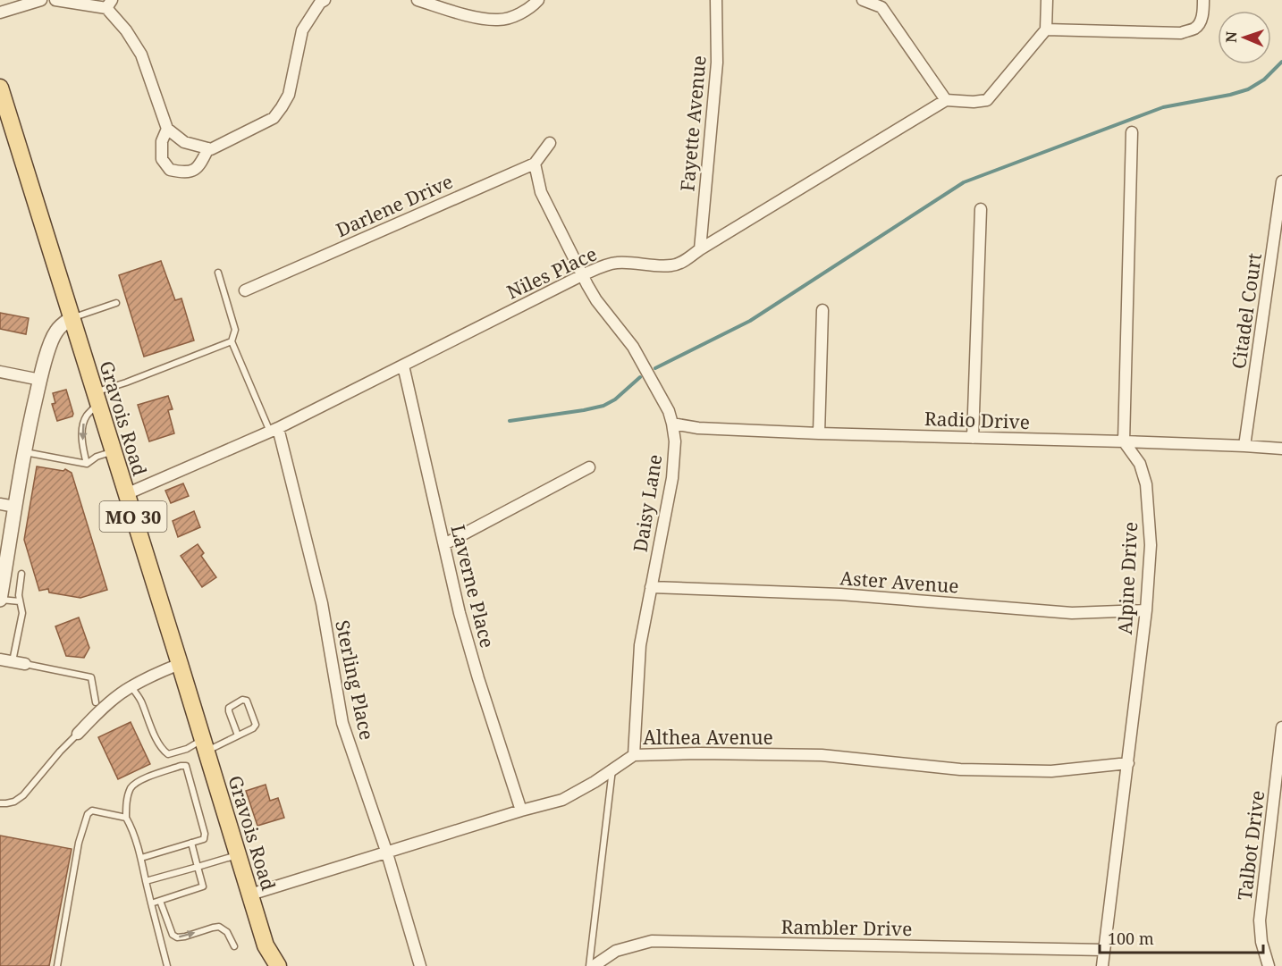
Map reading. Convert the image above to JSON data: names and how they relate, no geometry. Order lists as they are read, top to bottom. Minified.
{"streets":{"main road":["Gravois Road","MO 30"],"street":["Fayette Avenue","Darlene Drive","Niles Place","Citadel Court","Radio Drive","Daisy Lane","Alpine Drive","Aster Avenue","Laverne Place","Sterling Place","Althea Avenue","Talbot Drive","Rambler Drive"]},"crossings":[["Fayette Avenue","Niles Place"],["Darlene Drive","Daisy Lane"],["Niles Place","Gravois Road"],["Niles Place","Daisy Lane"],["Niles Place","Laverne Place"],["Niles Place","Sterling Place"],["Citadel Court","Radio Drive"],["Gravois Road","Althea Avenue"],["Radio Drive","Daisy Lane"],["Radio Drive","Alpine Drive"],["Daisy Lane","Aster Avenue"],["Daisy Lane","Althea Avenue"],["Alpine Drive","Aster Avenue"],["Alpine Drive","Althea Avenue"],["Alpine Drive","Rambler Drive"],["Laverne Place","Althea Avenue"],["Sterling Place","Althea Avenue"]],"scale_bar":"100 m","north":"left"}
